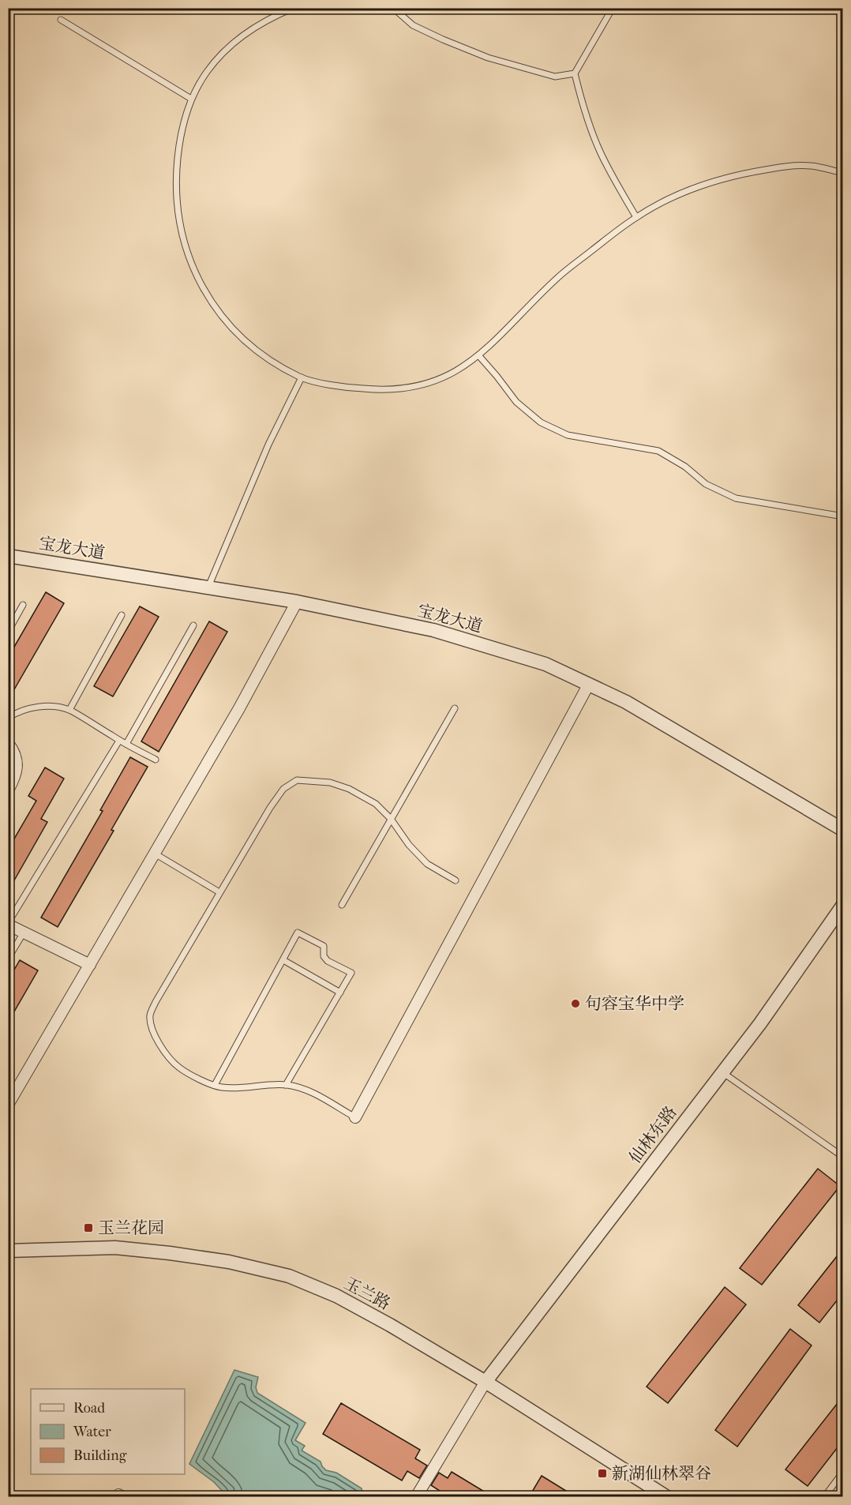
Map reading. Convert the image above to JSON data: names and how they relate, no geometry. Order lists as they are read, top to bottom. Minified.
{"streets":{"street":["宝龙大道","仙林东路","玉兰路"]},"crossings":[["仙林东路","玉兰路"]],"places":{"other":["句容宝华中学"],"transit":["玉兰花园","新湖仙林翠谷"]},"legend":["Road","Water","Building"]}
